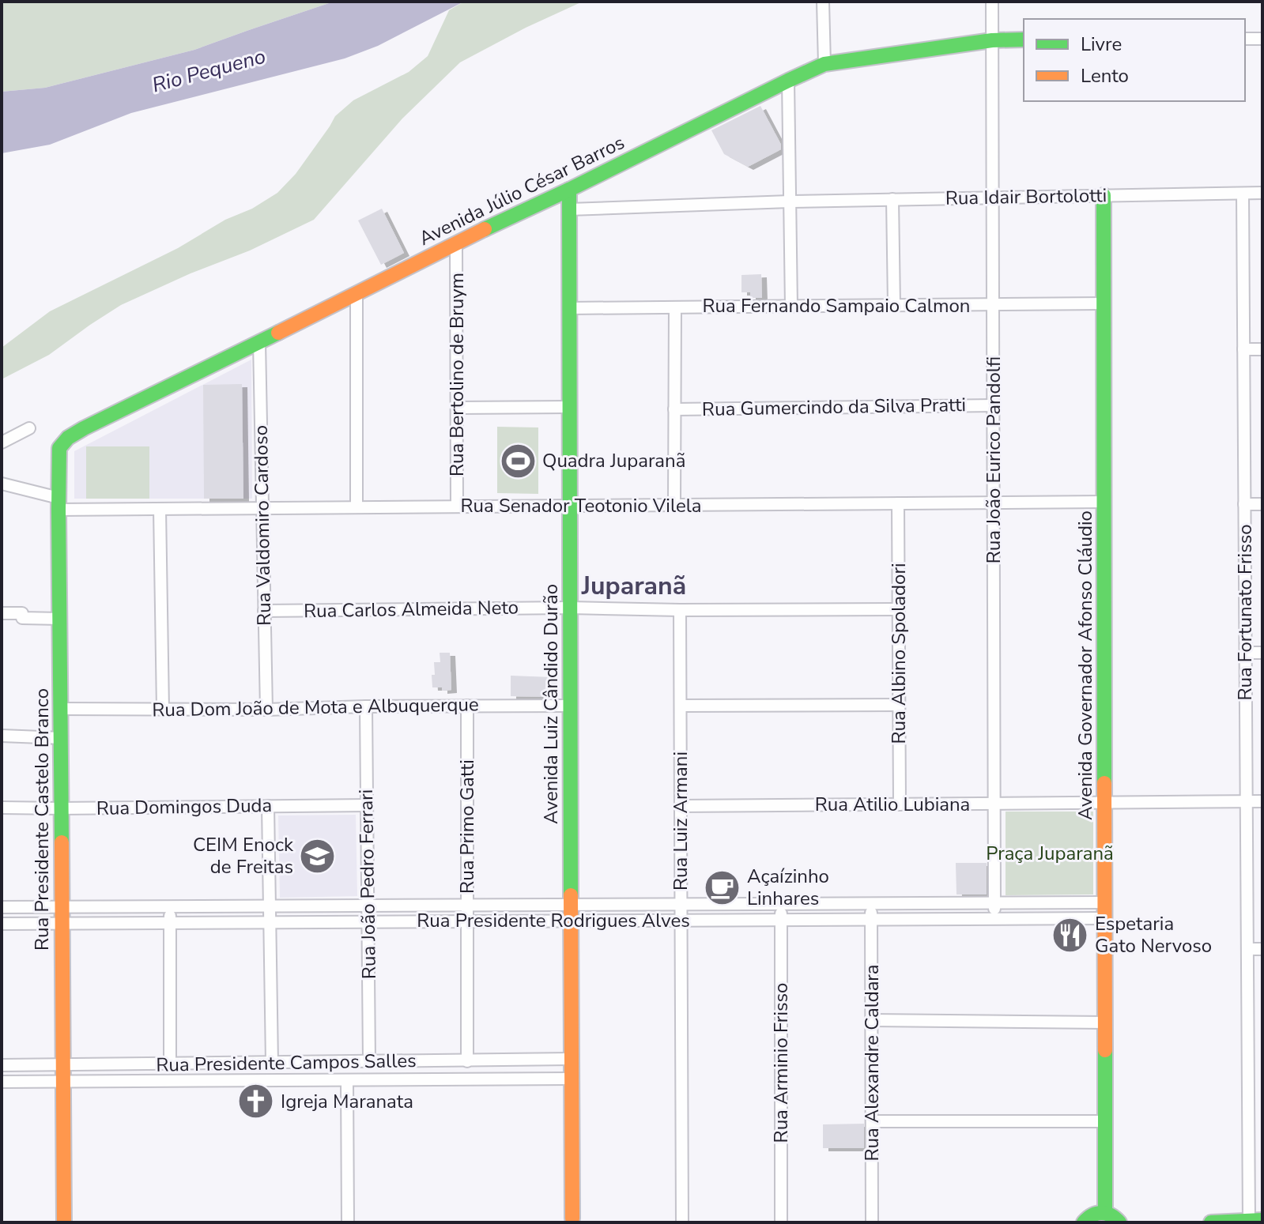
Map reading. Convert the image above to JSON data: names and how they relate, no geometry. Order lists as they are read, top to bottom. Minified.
{"streets":{"street":["Avenida Júlio César Barros","Rua Idair Bortolotti","Rua Fernando Sampaio Calmon","Rua Bertolino de Bruym","Rua Gumercindo da Silva Pratti","Rua João Eurico Pandolfi","Rua Senador Teotonio Vilela","Rua Valdomiro Cardoso","Rua Carlos Almeida Neto","Rua Fortunato Frisso","Rua Albino Spoladori","Avenida Governador Afonso Cláudio","Avenida Luiz Cândido Durão","Rua Dom João de Mota e Albuquerque","Rua Atilio Lubiana","Rua Domingos Duda","Rua Presidente Castelo Branco","Rua Luiz Armani","Rua Primo Gatti","Rua João Pedro Ferrari","Rua Presidente Rodrigues Alves","Rua Presidente Campos Salles","Rua Arminio Frisso","Rua Alexandre Caldara"]},"crossings":[["Avenida Júlio César Barros","Rua Bertolino de Bruym"],["Avenida Júlio César Barros","Rua João Eurico Pandolfi"],["Avenida Júlio César Barros","Rua Valdomiro Cardoso"],["Avenida Júlio César Barros","Avenida Luiz Cândido Durão"],["Avenida Júlio César Barros","Rua Presidente Castelo Branco"],["Rua Idair Bortolotti","Rua João Eurico Pandolfi"],["Rua Idair Bortolotti","Rua Fortunato Frisso"],["Rua Idair Bortolotti","Avenida Governador Afonso Cláudio"],["Rua Idair Bortolotti","Avenida Luiz Cândido Durão"],["Rua Fernando Sampaio Calmon","Rua João Eurico Pandolfi"],["Rua Fernando Sampaio Calmon","Avenida Governador Afonso Cláudio"],["Rua Fernando Sampaio Calmon","Avenida Luiz Cândido Durão"],["Rua Bertolino de Bruym","Rua Senador Teotonio Vilela"],["Rua Gumercindo da Silva Pratti","Rua João Eurico Pandolfi"],["Rua João Eurico Pandolfi","Rua Senador Teotonio Vilela"],["Rua João Eurico Pandolfi","Rua Atilio Lubiana"],["Rua João Eurico Pandolfi","Rua Presidente Rodrigues Alves"],["Rua Senador Teotonio Vilela","Rua Valdomiro Cardoso"],["Rua Senador Teotonio Vilela","Rua Albino Spoladori"],["Rua Senador Teotonio Vilela","Avenida Governador Afonso Cláudio"],["Rua Senador Teotonio Vilela","Avenida Luiz Cândido Durão"],["Rua Senador Teotonio Vilela","Rua Presidente Castelo Branco"],["Rua Valdomiro Cardoso","Rua Carlos Almeida Neto"],["Rua Valdomiro Cardoso","Rua Dom João de Mota e Albuquerque"],["Rua Carlos Almeida Neto","Rua Albino Spoladori"],["Rua Carlos Almeida Neto","Avenida Luiz Cândido Durão"],["Rua Carlos Almeida Neto","Rua Luiz Armani"],["Rua Fortunato Frisso","Rua Atilio Lubiana"],["Rua Albino Spoladori","Rua Atilio Lubiana"],["Avenida Governador Afonso Cláudio","Rua Atilio Lubiana"],["Avenida Governador Afonso Cláudio","Rua Presidente Rodrigues Alves"],["Avenida Luiz Cândido Durão","Rua Dom João de Mota e Albuquerque"],["Avenida Luiz Cândido Durão","Rua Presidente Rodrigues Alves"],["Avenida Luiz Cândido Durão","Rua Presidente Campos Salles"],["Rua Dom João de Mota e Albuquerque","Rua Presidente Castelo Branco"],["Rua Dom João de Mota e Albuquerque","Rua Primo Gatti"],["Rua Dom João de Mota e Albuquerque","Rua João Pedro Ferrari"],["Rua Atilio Lubiana","Rua Luiz Armani"],["Rua Domingos Duda","Rua Presidente Castelo Branco"],["Rua Domingos Duda","Rua João Pedro Ferrari"],["Rua Presidente Castelo Branco","Rua Presidente Rodrigues Alves"],["Rua Presidente Castelo Branco","Rua Presidente Campos Salles"],["Rua Luiz Armani","Rua Presidente Rodrigues Alves"],["Rua Primo Gatti","Rua Presidente Rodrigues Alves"],["Rua Primo Gatti","Rua Presidente Campos Salles"],["Rua João Pedro Ferrari","Rua Presidente Rodrigues Alves"],["Rua João Pedro Ferrari","Rua Presidente Campos Salles"],["Rua Presidente Rodrigues Alves","Rua Arminio Frisso"],["Rua Presidente Rodrigues Alves","Rua Alexandre Caldara"]],"districts":["Juparanã"],"water":["Rio Pequeno"],"parks":["Praça Juparanã"],"places":{"sports":["Quadra Juparanã"],"school or university":["CEIM Enock de Freitas"],"cafe":["Açaízinho Linhares"],"restaurant":["Espetaria Gato Nervoso"],"church":["Igreja Maranata"]},"legend":["Livre","Lento"]}
